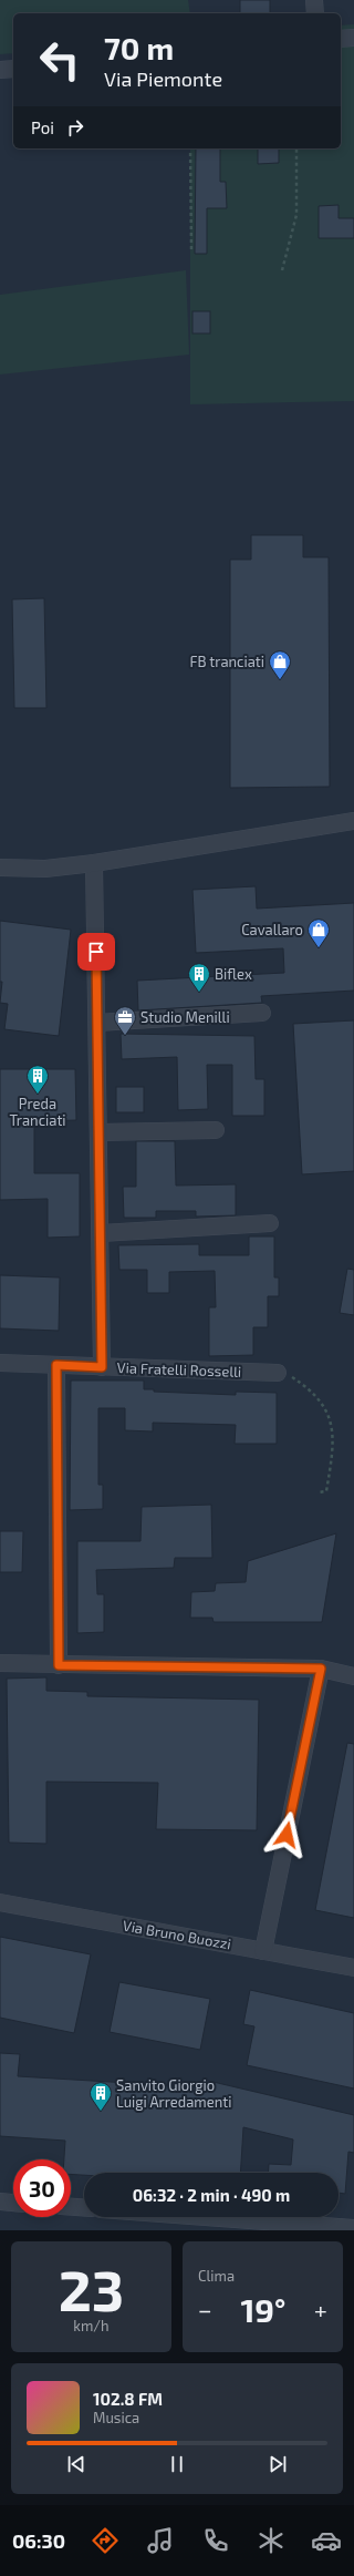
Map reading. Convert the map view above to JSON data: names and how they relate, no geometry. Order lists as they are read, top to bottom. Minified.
{"streets":{"street":["Via Fratelli Rosselli","Via Bruno Buozzi"]},"places":{"shop":["FB tranciati","Cavallaro"],"building":["Biflex","Preda Tranciati","Sanvito Giorgio Luigi Arredamenti"],"office":["Studio Menilli"]},"page":{"turn":["70 m","Via Piemonte"],"then":"Poi","limit":"30","trip":"06:32 · 2 min · 490 m","tile":[["23","km/h"],"Clima"],"heat":["−","19°","+"],"song":["102.8 FM","Musica"],"tabs":"06:30"}}
